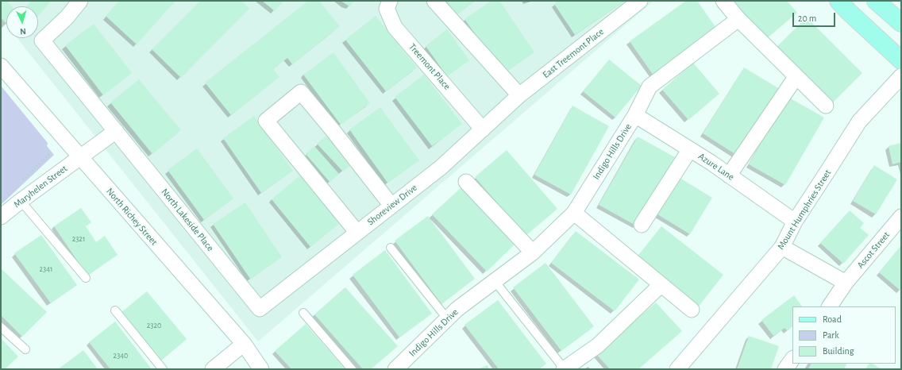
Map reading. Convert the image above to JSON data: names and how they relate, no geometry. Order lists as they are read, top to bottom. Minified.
{"streets":{"street":["East Treemont Place","Treemont Place","Indigo Hills Drive","Azure Lane","Maryhelen Street","Shoreview Drive","Mount Humphries Street","North Richey Street","North Lakeside Place","Ascot Street"]},"crossings":[["East Treemont Place","Shoreview Drive"],["Treemont Place","Shoreview Drive"],["Indigo Hills Drive","Azure Lane"],["Azure Lane","Mount Humphries Street"],["Maryhelen Street","North Richey Street"],["Shoreview Drive","North Lakeside Place"]],"house_numbers":["2321","2341","2320","2340"],"legend":["Road","Park","Building"],"scale_bar":"20 m","north":"bottom"}
